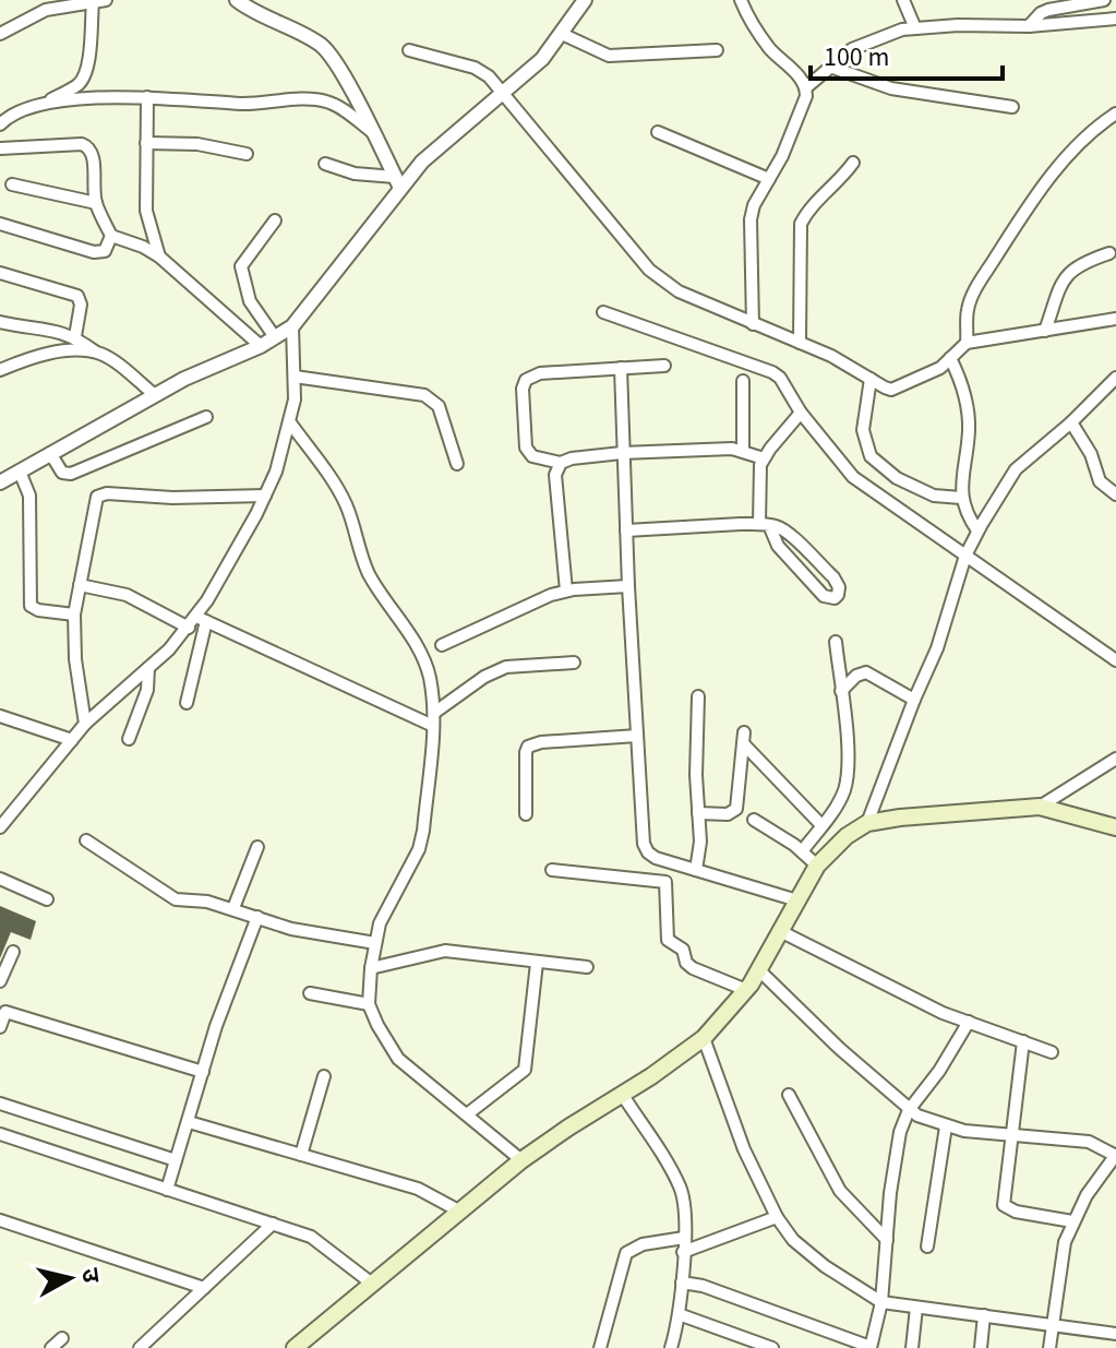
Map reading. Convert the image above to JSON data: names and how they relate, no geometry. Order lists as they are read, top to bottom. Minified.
{"scale_bar":"100 m","north":"right"}
